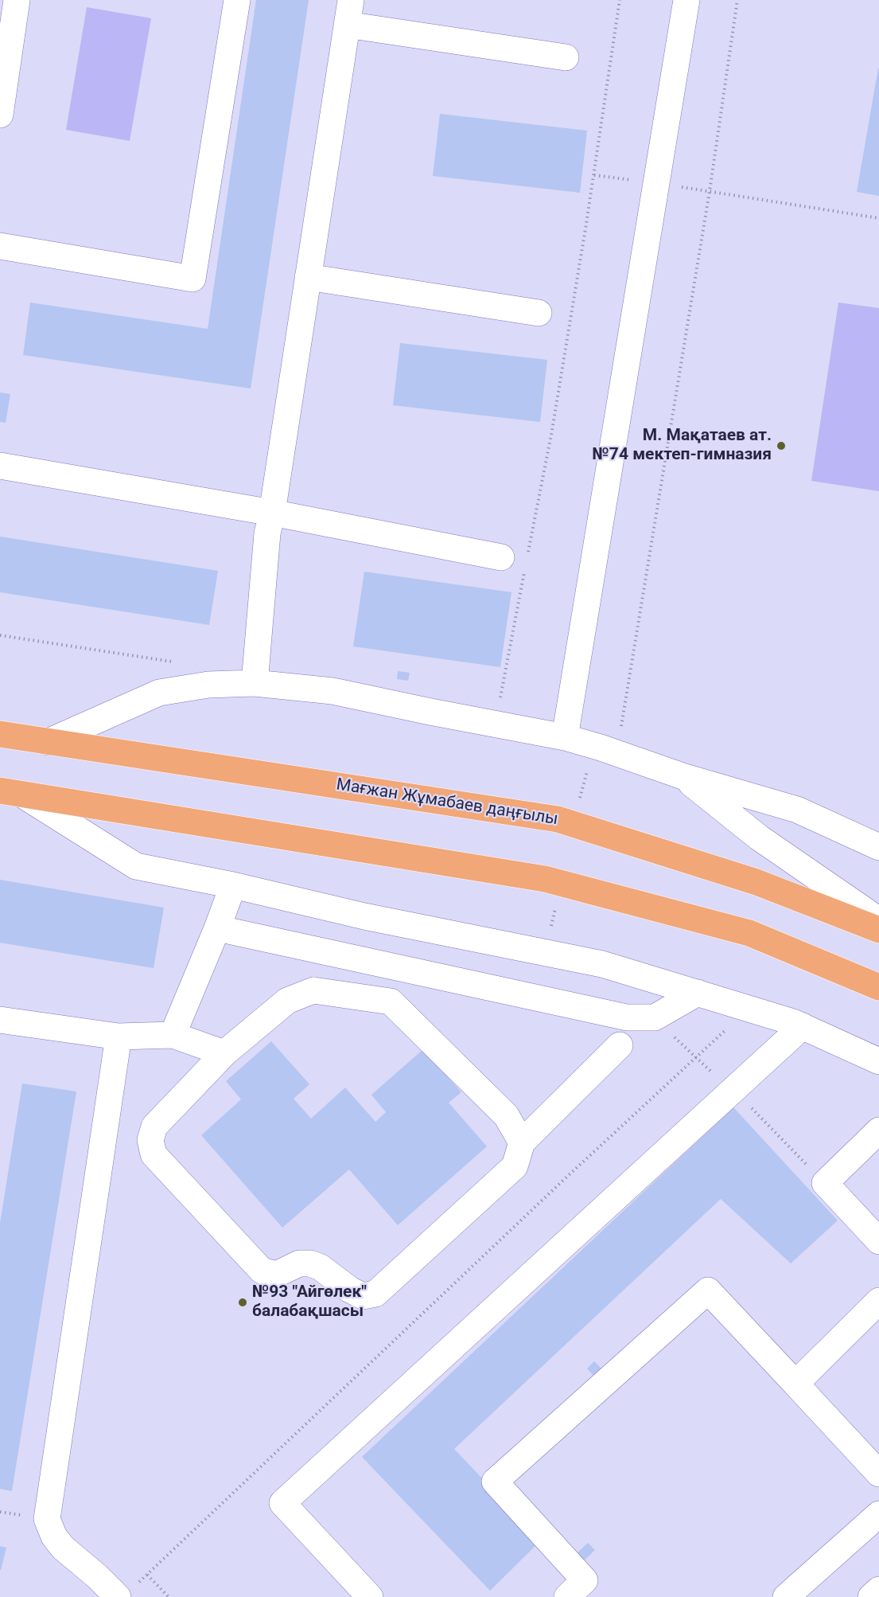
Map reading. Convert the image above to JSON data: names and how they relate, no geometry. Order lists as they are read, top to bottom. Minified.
{"streets":{"main road":["Мағжан Жұмабаев даңғылы"]},"places":["М. Мақатаев ат. №74 мектеп-гимназия","№93 \"Айгөлек\" балабақшасы"]}
